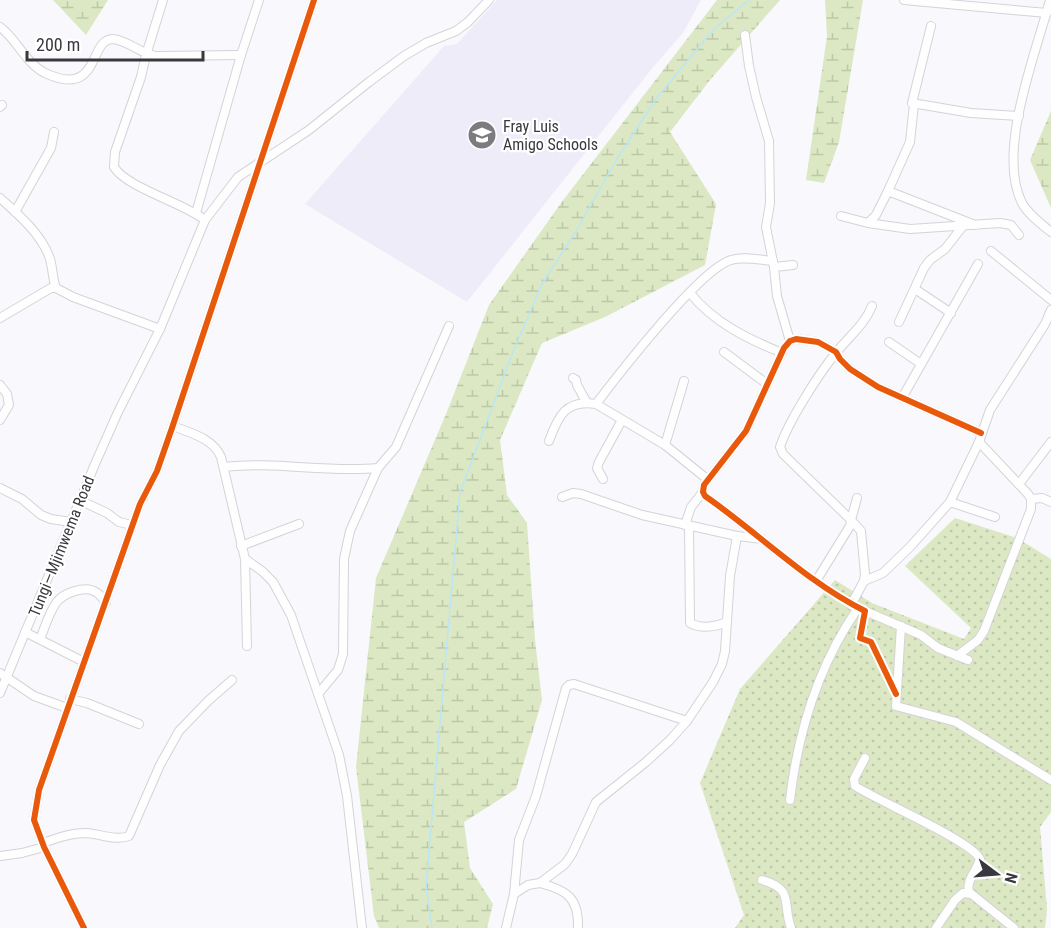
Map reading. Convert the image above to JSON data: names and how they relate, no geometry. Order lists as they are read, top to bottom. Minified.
{"streets":{"street":["Tungi—Mjimwema Road"]},"places":{"school or university":["Fray Luis Amigo Schools"]},"scale_bar":"200 m","north":"right"}
